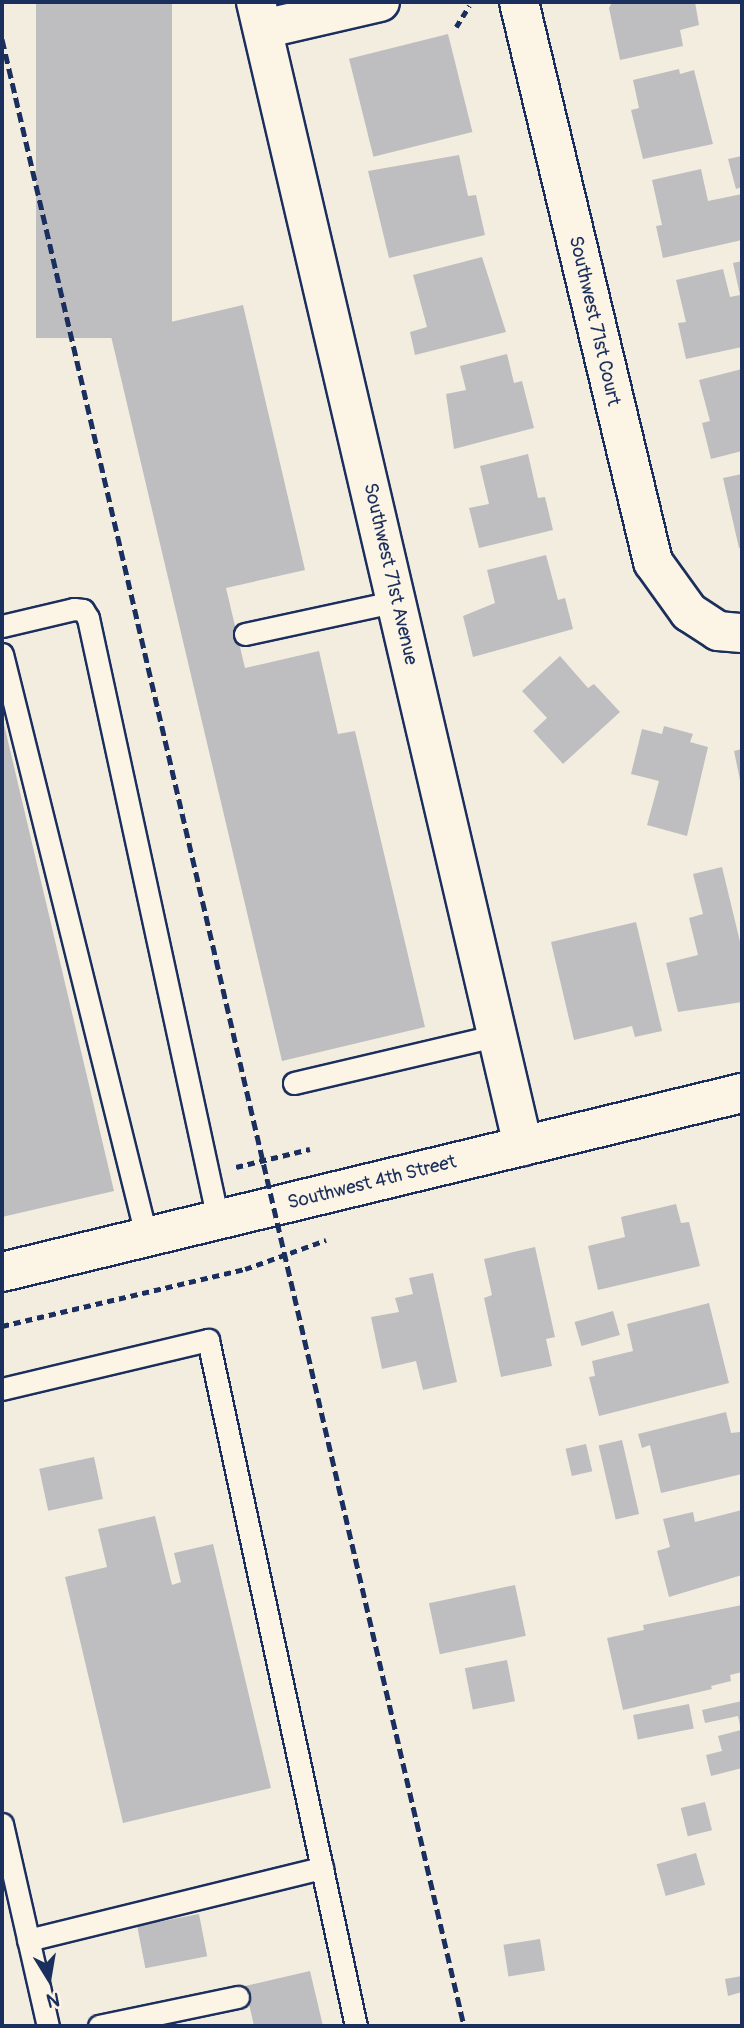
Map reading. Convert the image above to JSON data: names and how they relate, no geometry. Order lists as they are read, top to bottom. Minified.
{"streets":{"street":["Southwest 71st Court","Southwest 71st Avenue","Southwest 4th Street"]},"crossings":[["Southwest 71st Avenue","Southwest 4th Street"]],"north":"bottom"}
